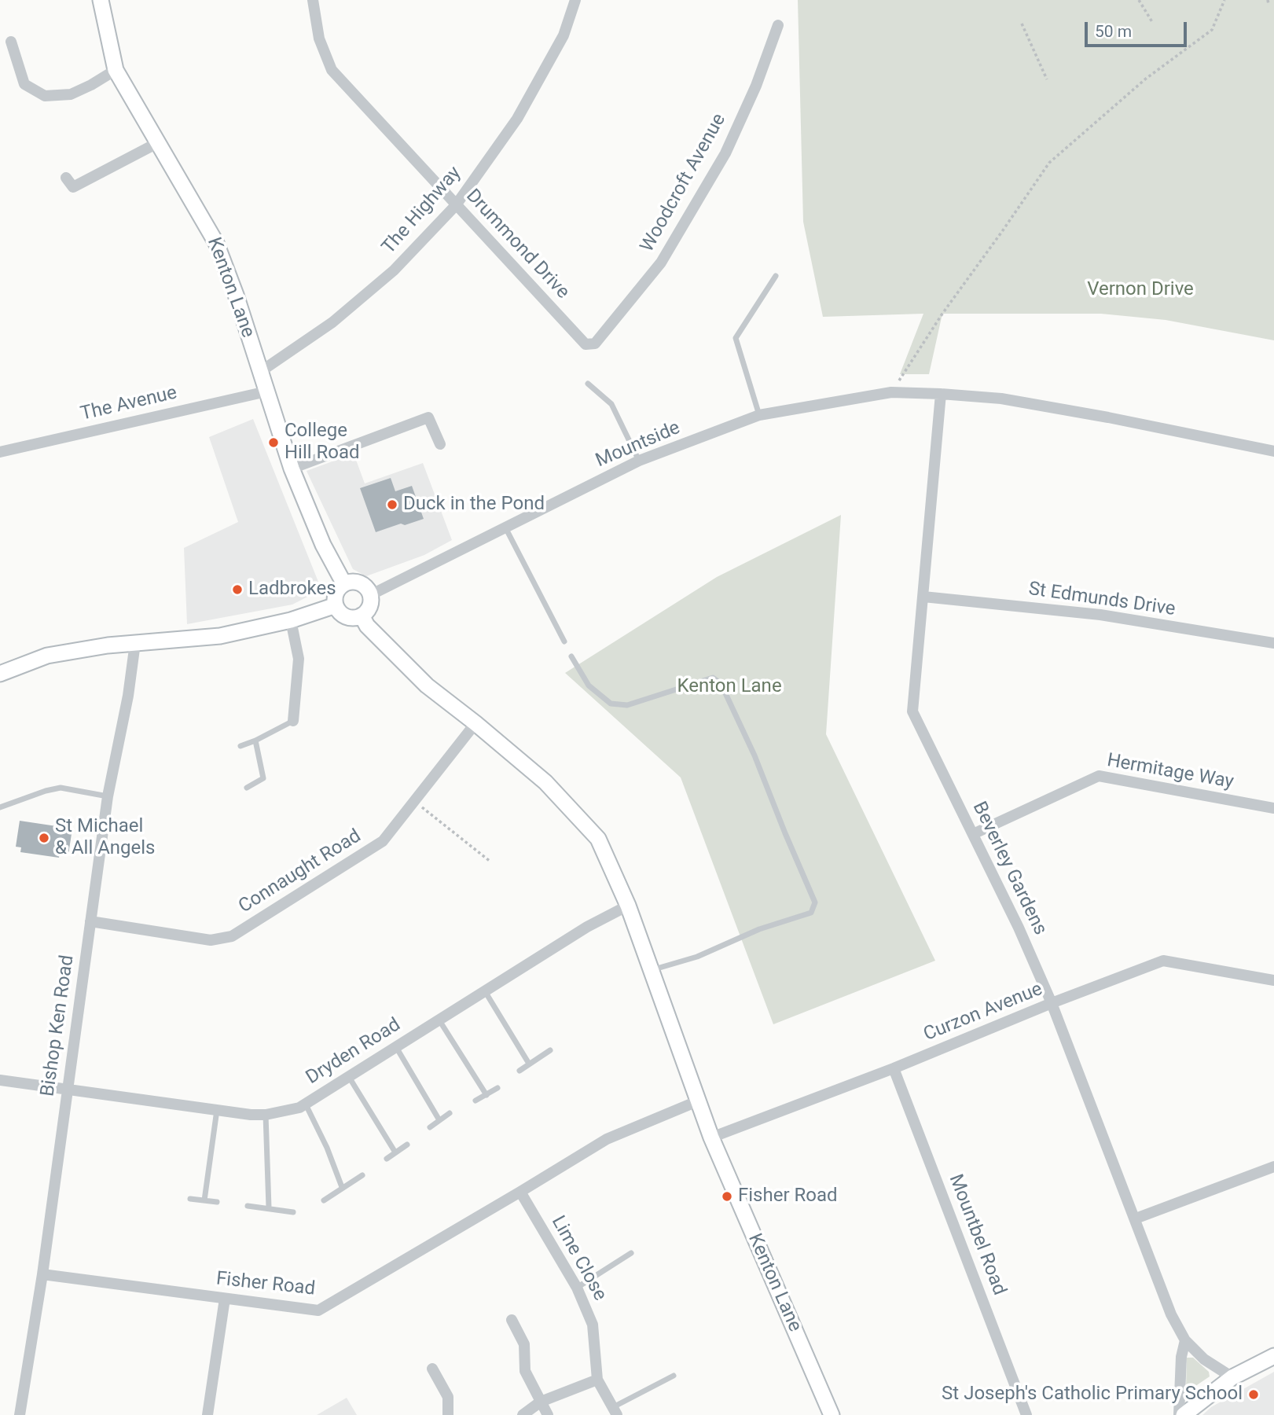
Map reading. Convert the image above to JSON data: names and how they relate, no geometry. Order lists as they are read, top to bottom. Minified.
{"streets":{"street":["Woodcroft Avenue","The Highway","Drummond Drive","Kenton Lane","The Avenue","Mountside","St Edmunds Drive","Hermitage Way","Beverley Gardens","Connaught Road","Curzon Avenue","Bishop Ken Road","Dryden Road","Mountbel Road","Lime Close","Fisher Road"]},"crossings":[["Woodcroft Avenue","Drummond Drive"],["The Highway","Drummond Drive"],["The Highway","Kenton Lane"],["Kenton Lane","The Avenue"],["Kenton Lane","Mountside"],["Kenton Lane","Connaught Road"],["Kenton Lane","Curzon Avenue"],["Kenton Lane","Dryden Road"],["Kenton Lane","Fisher Road"],["Mountside","Beverley Gardens"],["St Edmunds Drive","Beverley Gardens"],["Hermitage Way","Beverley Gardens"],["Beverley Gardens","Curzon Avenue"],["Connaught Road","Bishop Ken Road"],["Curzon Avenue","Mountbel Road"],["Bishop Ken Road","Dryden Road"],["Bishop Ken Road","Fisher Road"],["Lime Close","Fisher Road"]],"parks":["Vernon Drive","Kenton Lane"],"places":["College Hill Road","Duck in the Pond","Ladbrokes","St Michael & All Angels","Fisher Road","St Joseph's Catholic Primary School"],"scale_bar":"50 m"}
